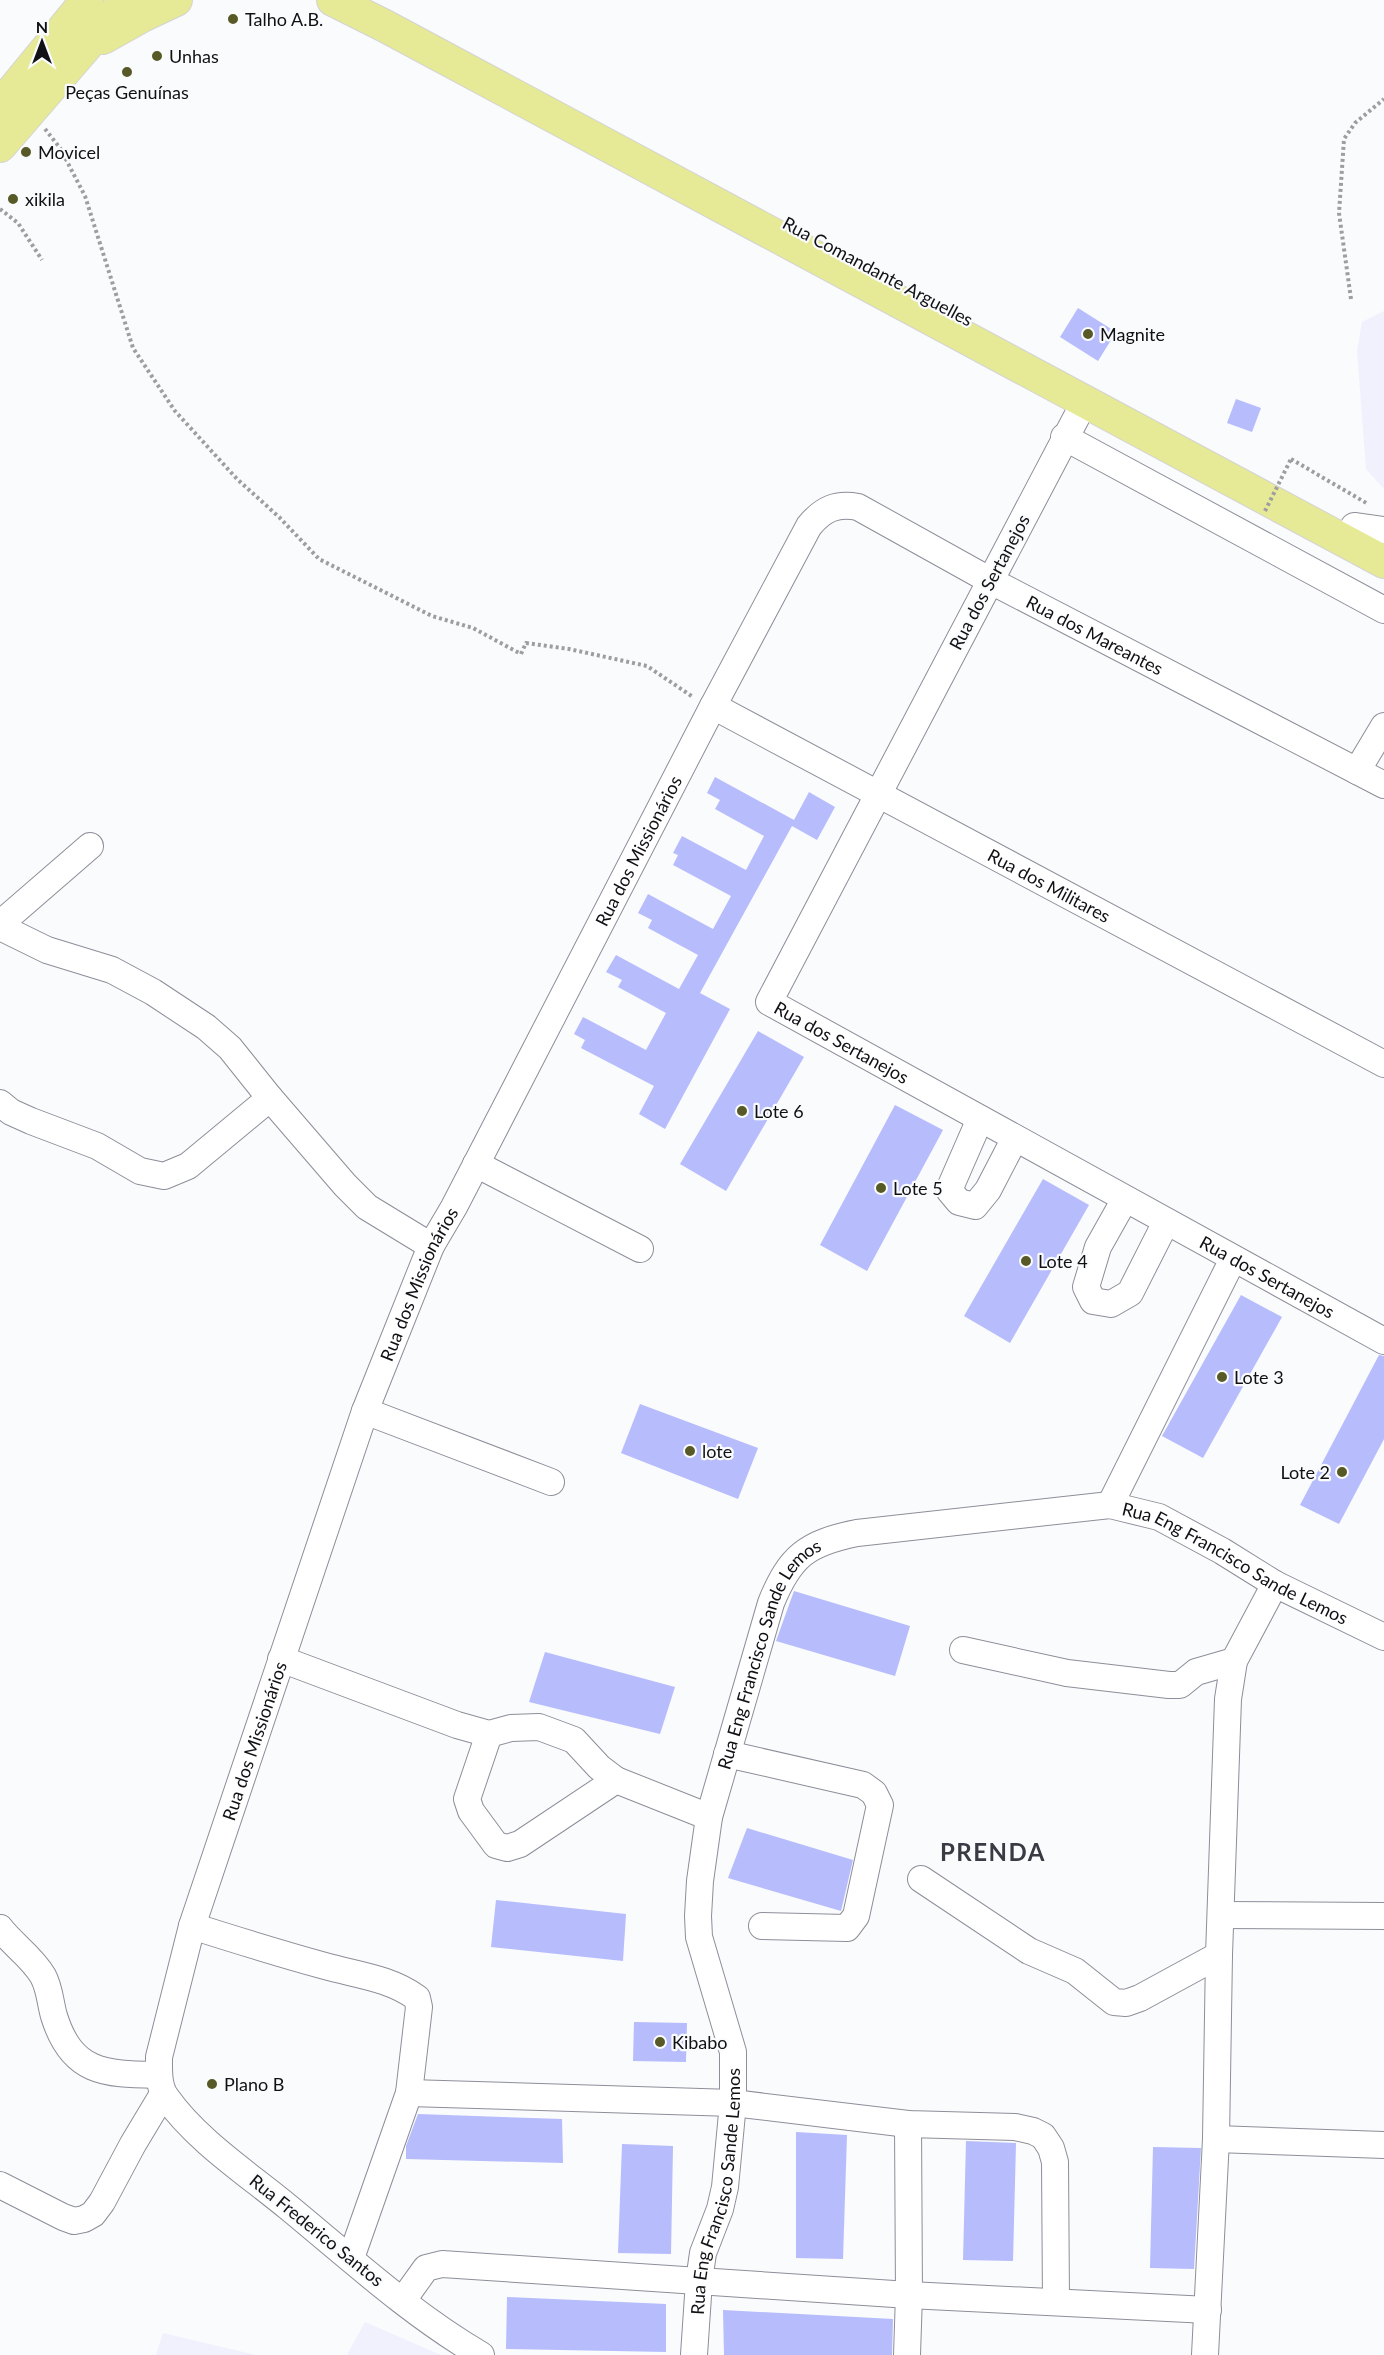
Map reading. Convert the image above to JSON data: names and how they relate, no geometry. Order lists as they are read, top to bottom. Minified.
{"streets":{"main road":["Rua Comandante Arguelles"],"street":["Rua dos Sertanejos","Rua dos Mareantes","Rua dos Missionários","Rua dos Militares","Rua Eng Francisco Sande Lemos","Rua Frederico Santos"]},"crossings":[["Rua Comandante Arguelles","Rua dos Sertanejos"],["Rua dos Sertanejos","Rua dos Mareantes"],["Rua dos Sertanejos","Rua dos Militares"],["Rua dos Mareantes","Rua dos Missionários"],["Rua dos Missionários","Rua dos Militares"],["Rua dos Missionários","Rua Frederico Santos"]],"districts":["PRENDA"],"places":["Talho A.B.","Unhas","Peças Genuínas","Movicel","xikila","Magnite","Lote 6","Lote 5","Lote 4","Lote 3","lote","Lote 2","Kibabo","Plano B"],"north":"top"}
